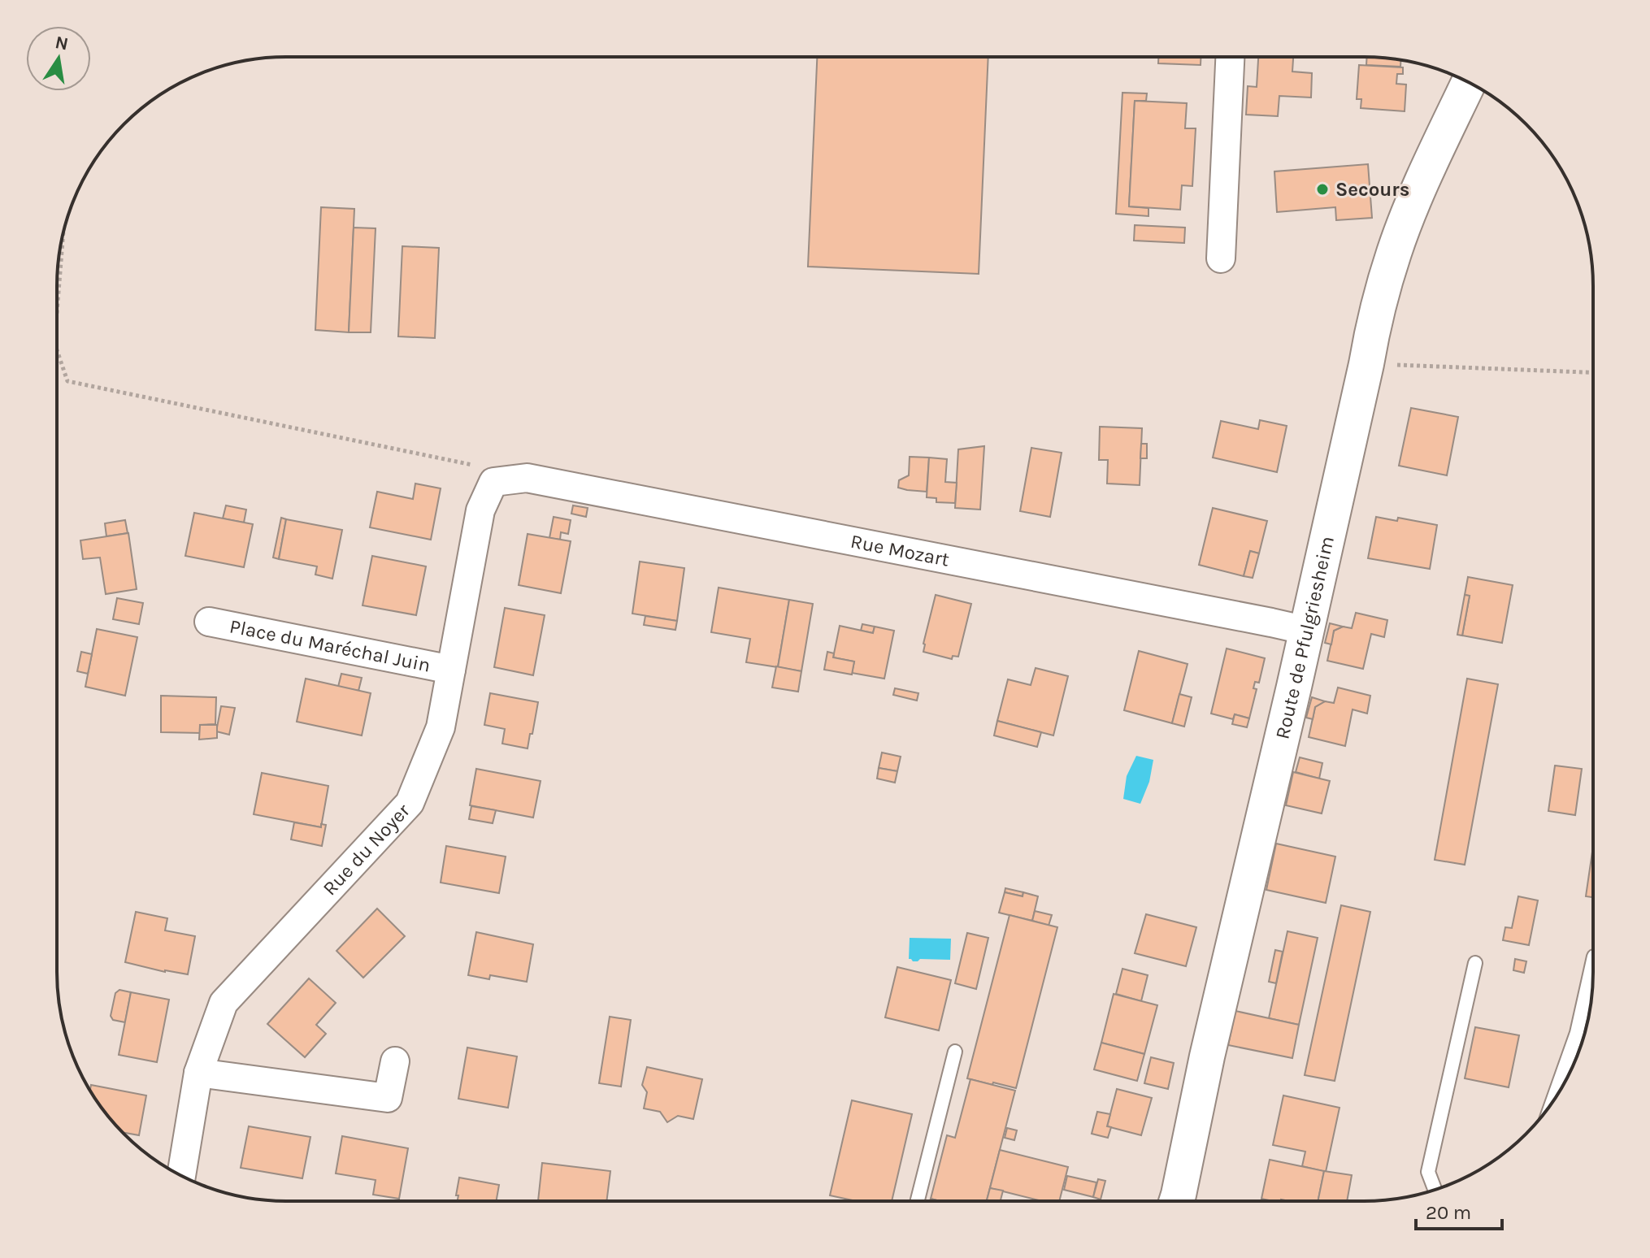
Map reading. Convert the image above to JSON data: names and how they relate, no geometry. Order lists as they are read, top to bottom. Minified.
{"streets":{"street":["Rue Mozart","Route de Pfulgriesheim","Place du Maréchal Juin","Rue du Noyer"]},"crossings":[["Rue Mozart","Route de Pfulgriesheim"],["Rue Mozart","Rue du Noyer"],["Place du Maréchal Juin","Rue du Noyer"]],"places":["Secours"],"scale_bar":"20 m","north":"top"}
